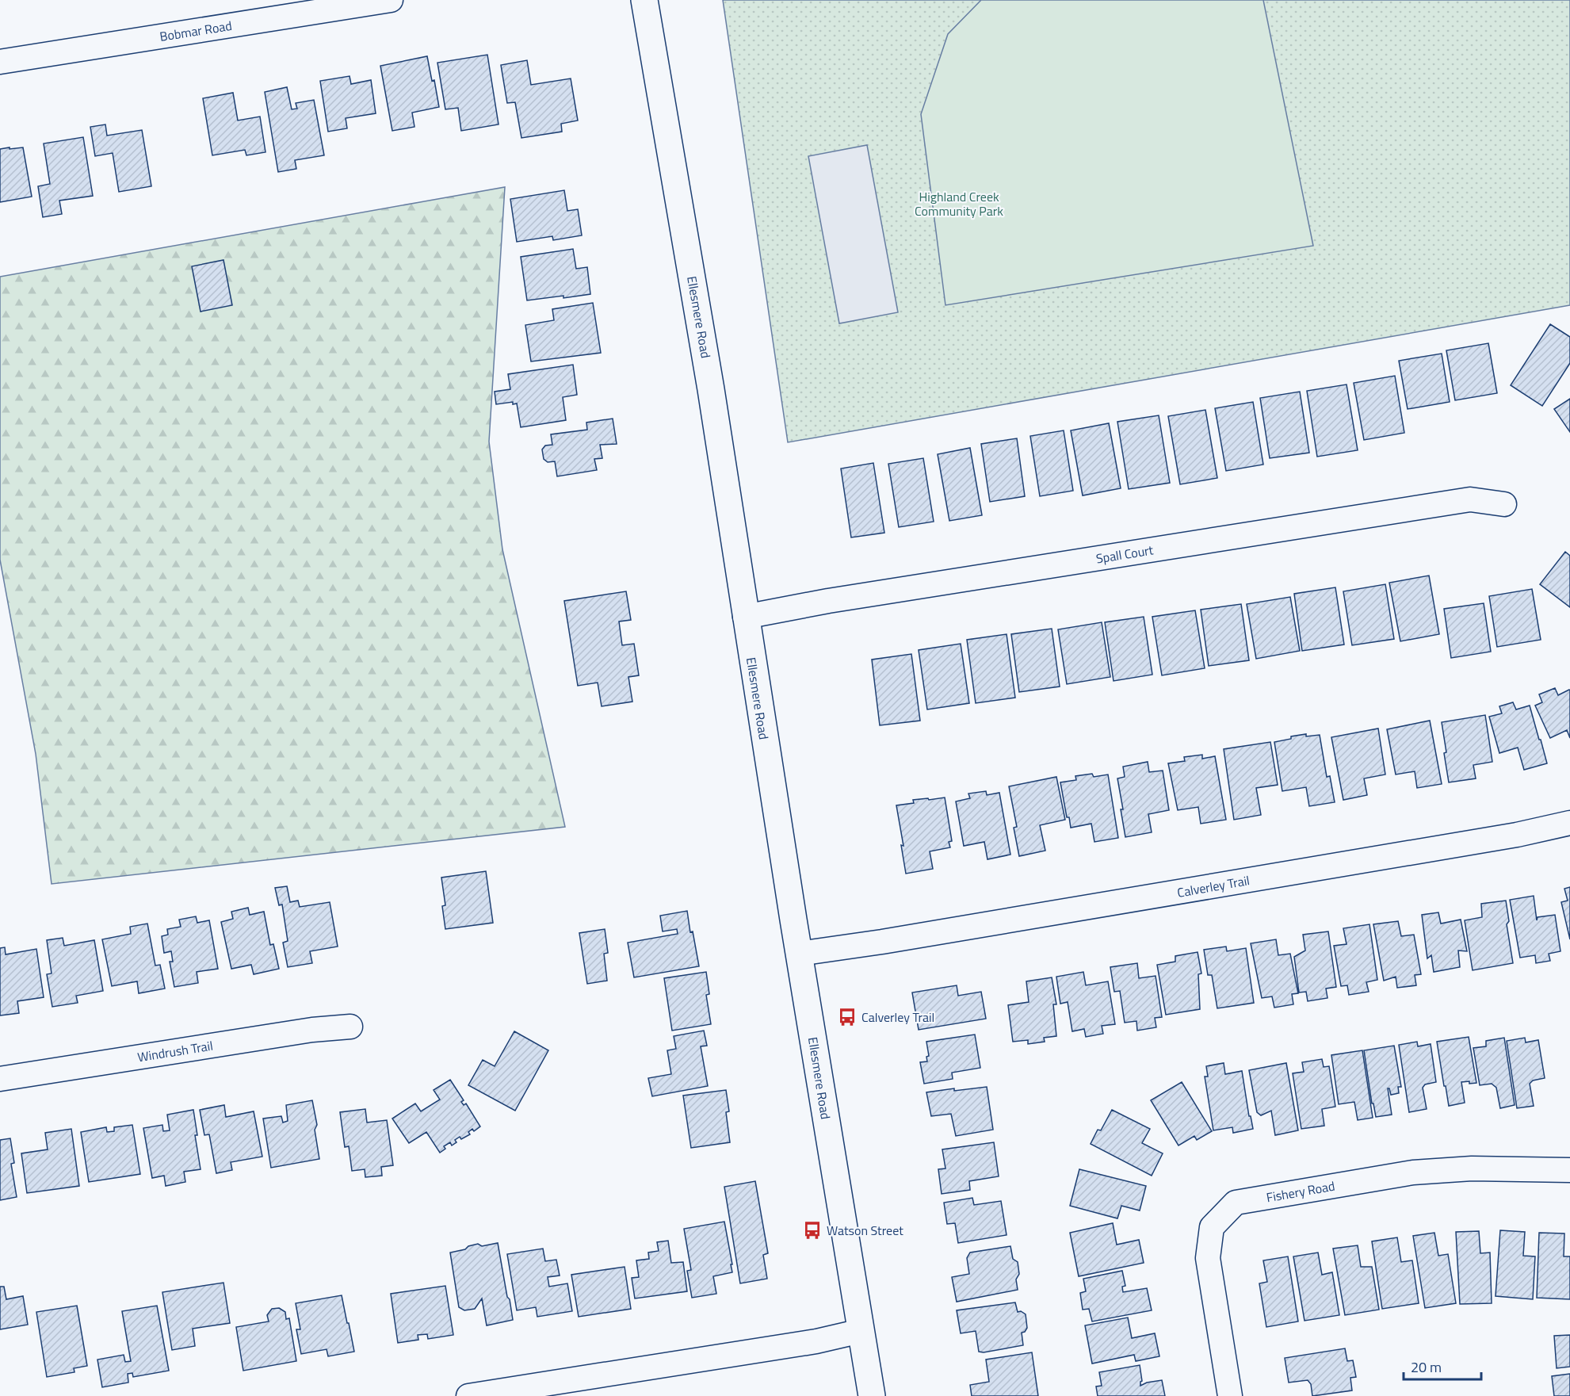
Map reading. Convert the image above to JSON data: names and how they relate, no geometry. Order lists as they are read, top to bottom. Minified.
{"streets":{"main road":["Ellesmere Road"],"street":["Bobmar Road","Spall Court","Calverley Trail","Windrush Trail","Fishery Road"]},"crossings":[["Ellesmere Road","Spall Court"],["Ellesmere Road","Calverley Trail"]],"parks":["Highland Creek Community Park"],"places":{"bus stop":["Calverley Trail","Watson Street"]},"scale_bar":"20 m"}
